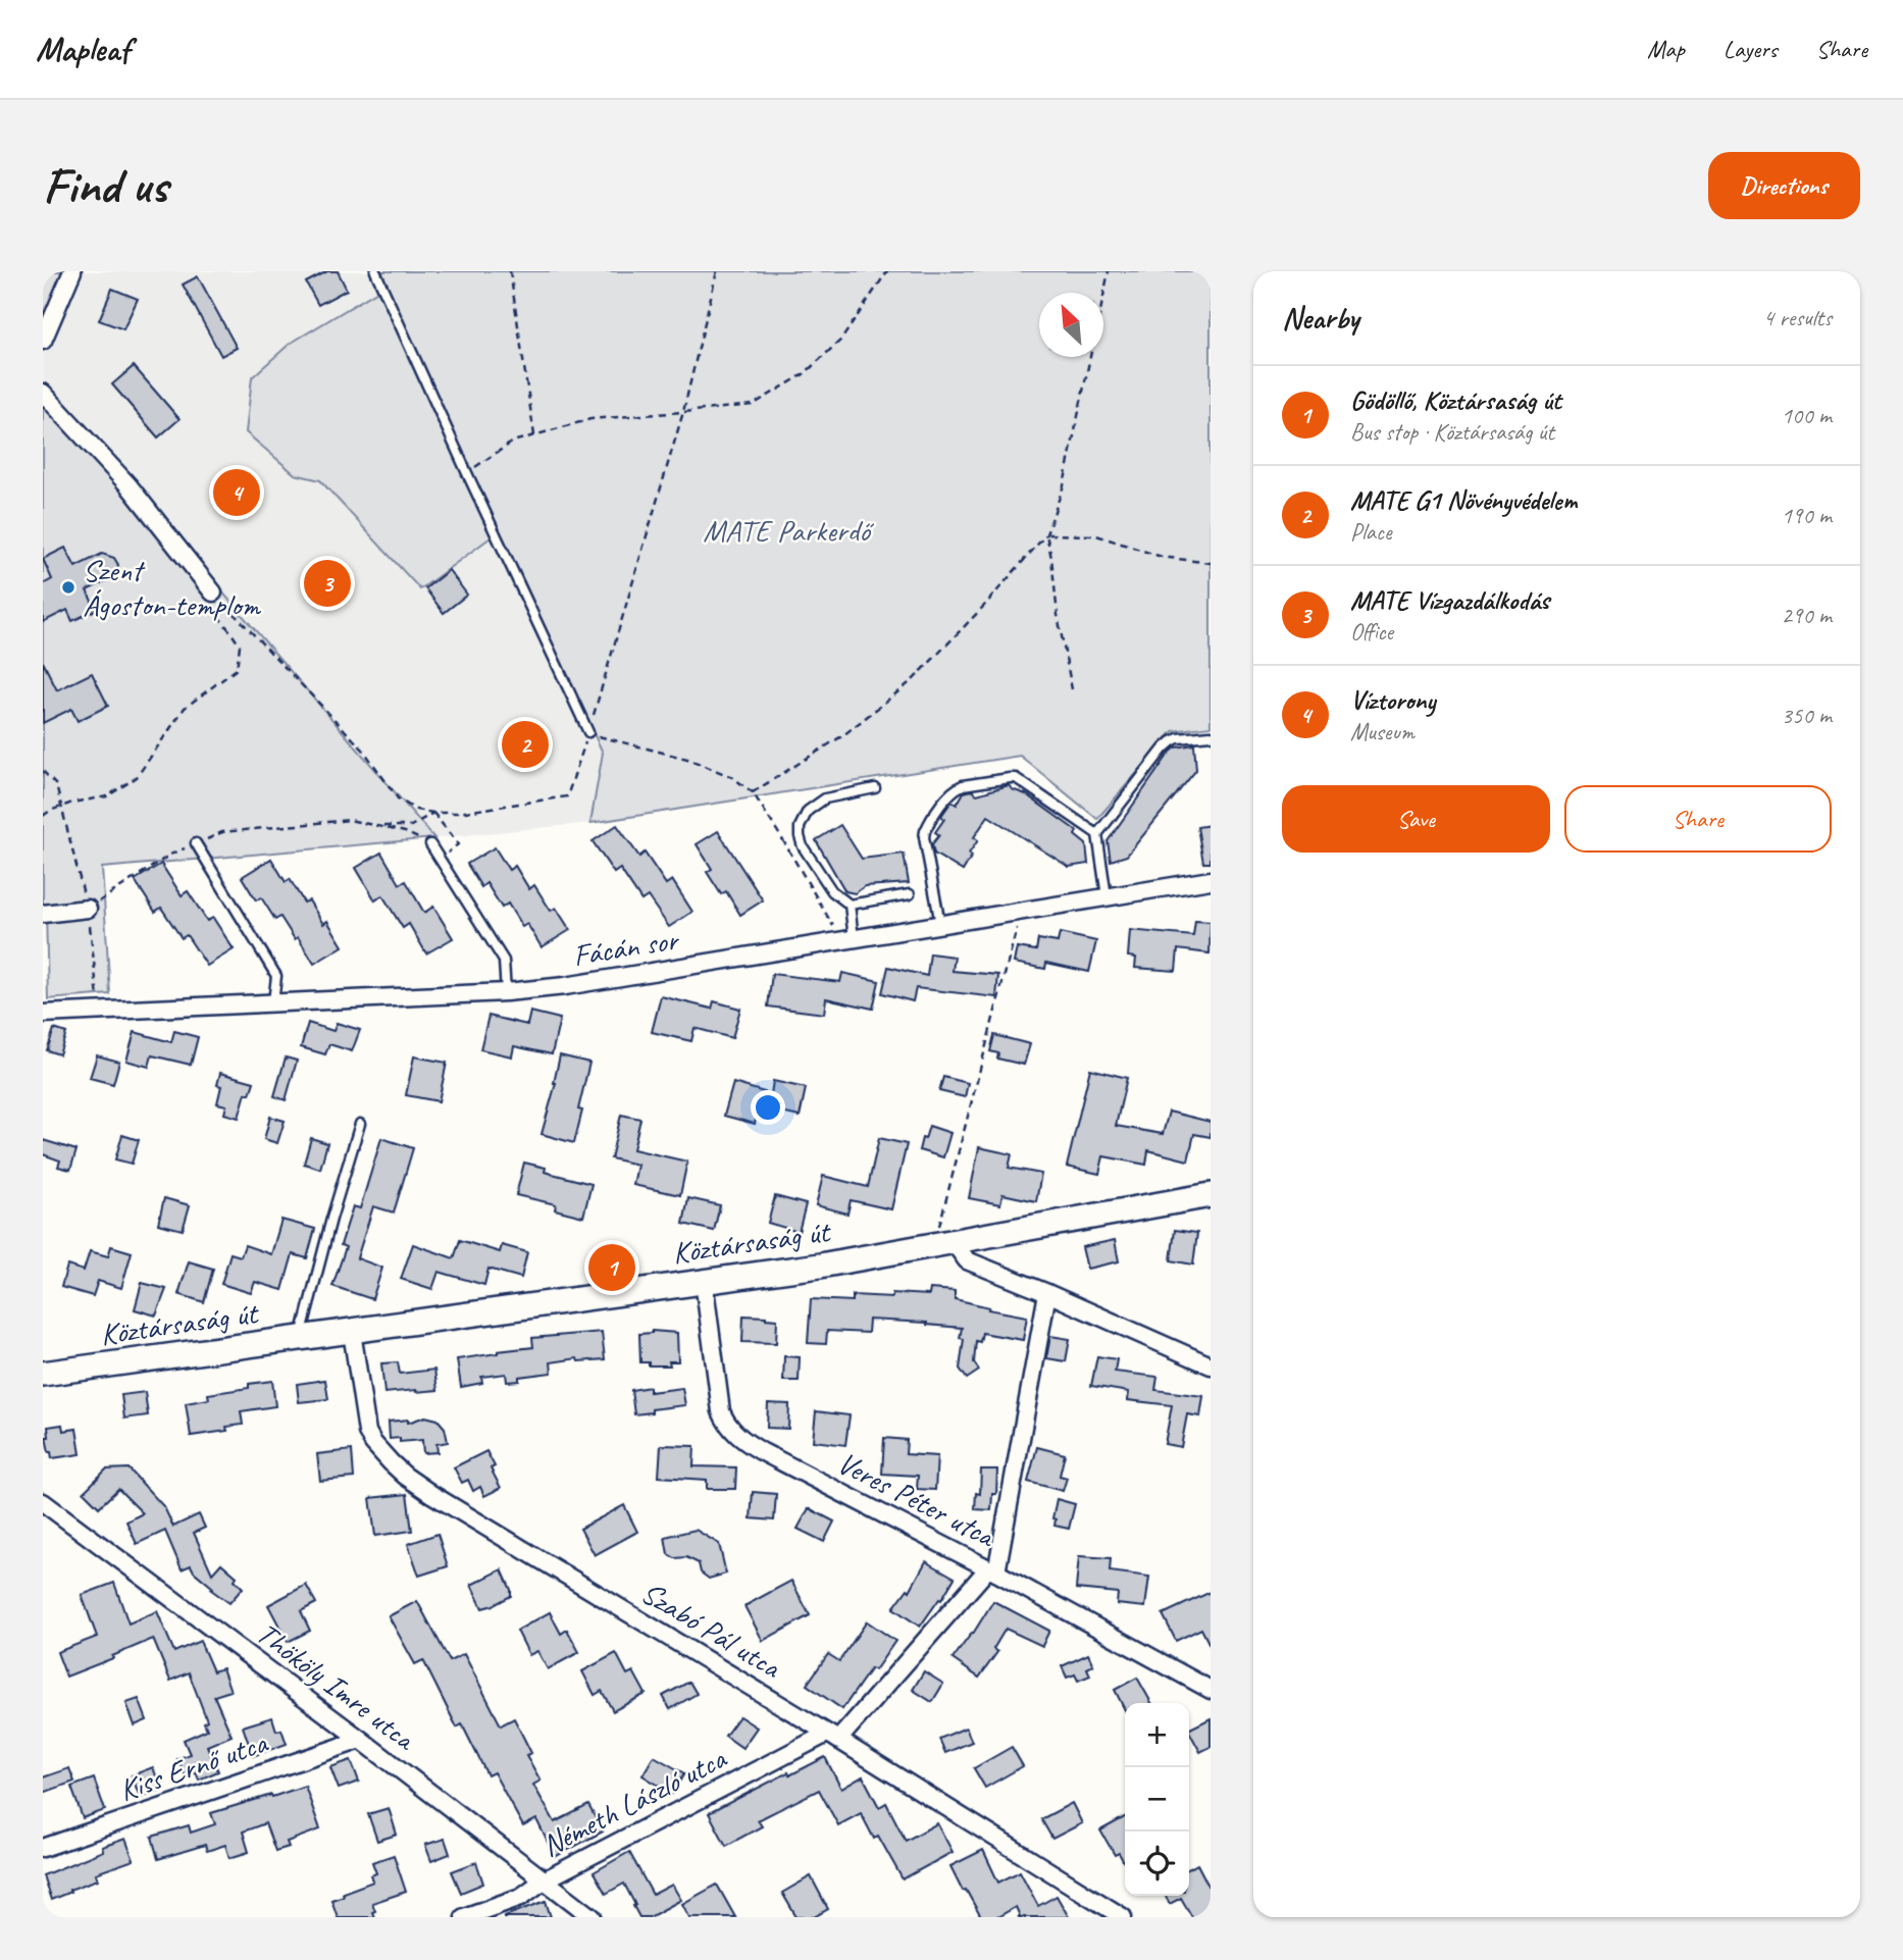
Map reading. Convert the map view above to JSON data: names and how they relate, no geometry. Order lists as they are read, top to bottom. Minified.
{"streets":{"main road":["Köztársaság út"],"street":["Fácán sor","Veres Péter utca","Szabó Pál utca","Thököly Imre utca","Kiss Ernő utca","Németh László utca"]},"crossings":[["Köztársaság út","Veres Péter utca"],["Köztársaság út","Szabó Pál utca"],["Veres Péter utca","Németh László utca"],["Szabó Pál utca","Németh László utca"],["Thököly Imre utca","Kiss Ernő utca"],["Thököly Imre utca","Németh László utca"]],"parks":["MATE Parkerdő"],"places":["Szent Ágoston-templom"],"north":"top left","page":{"header":"Mapleaf","nav":["Map","Layers","Share"],"buttons":["Directions",["Save","Share"]],"title":"Find us","heading":["Nearby","4 results"],"list":[{"mark":"1","name":"Gödöllő, Köztársaság út","note":"Bus stop · Köztársaság út","value":"100 m"},{"mark":"2","name":"MATE G1 Növényvédelem","note":"Place","value":"190 m"},{"mark":"3","name":"MATE Vízgazdálkodás","note":"Office","value":"290 m"},{"mark":"4","name":"Víztorony","note":"Museum","value":"350 m"}],"pins":["4","3","2","1"],"map_buttons":["+","−"]}}
